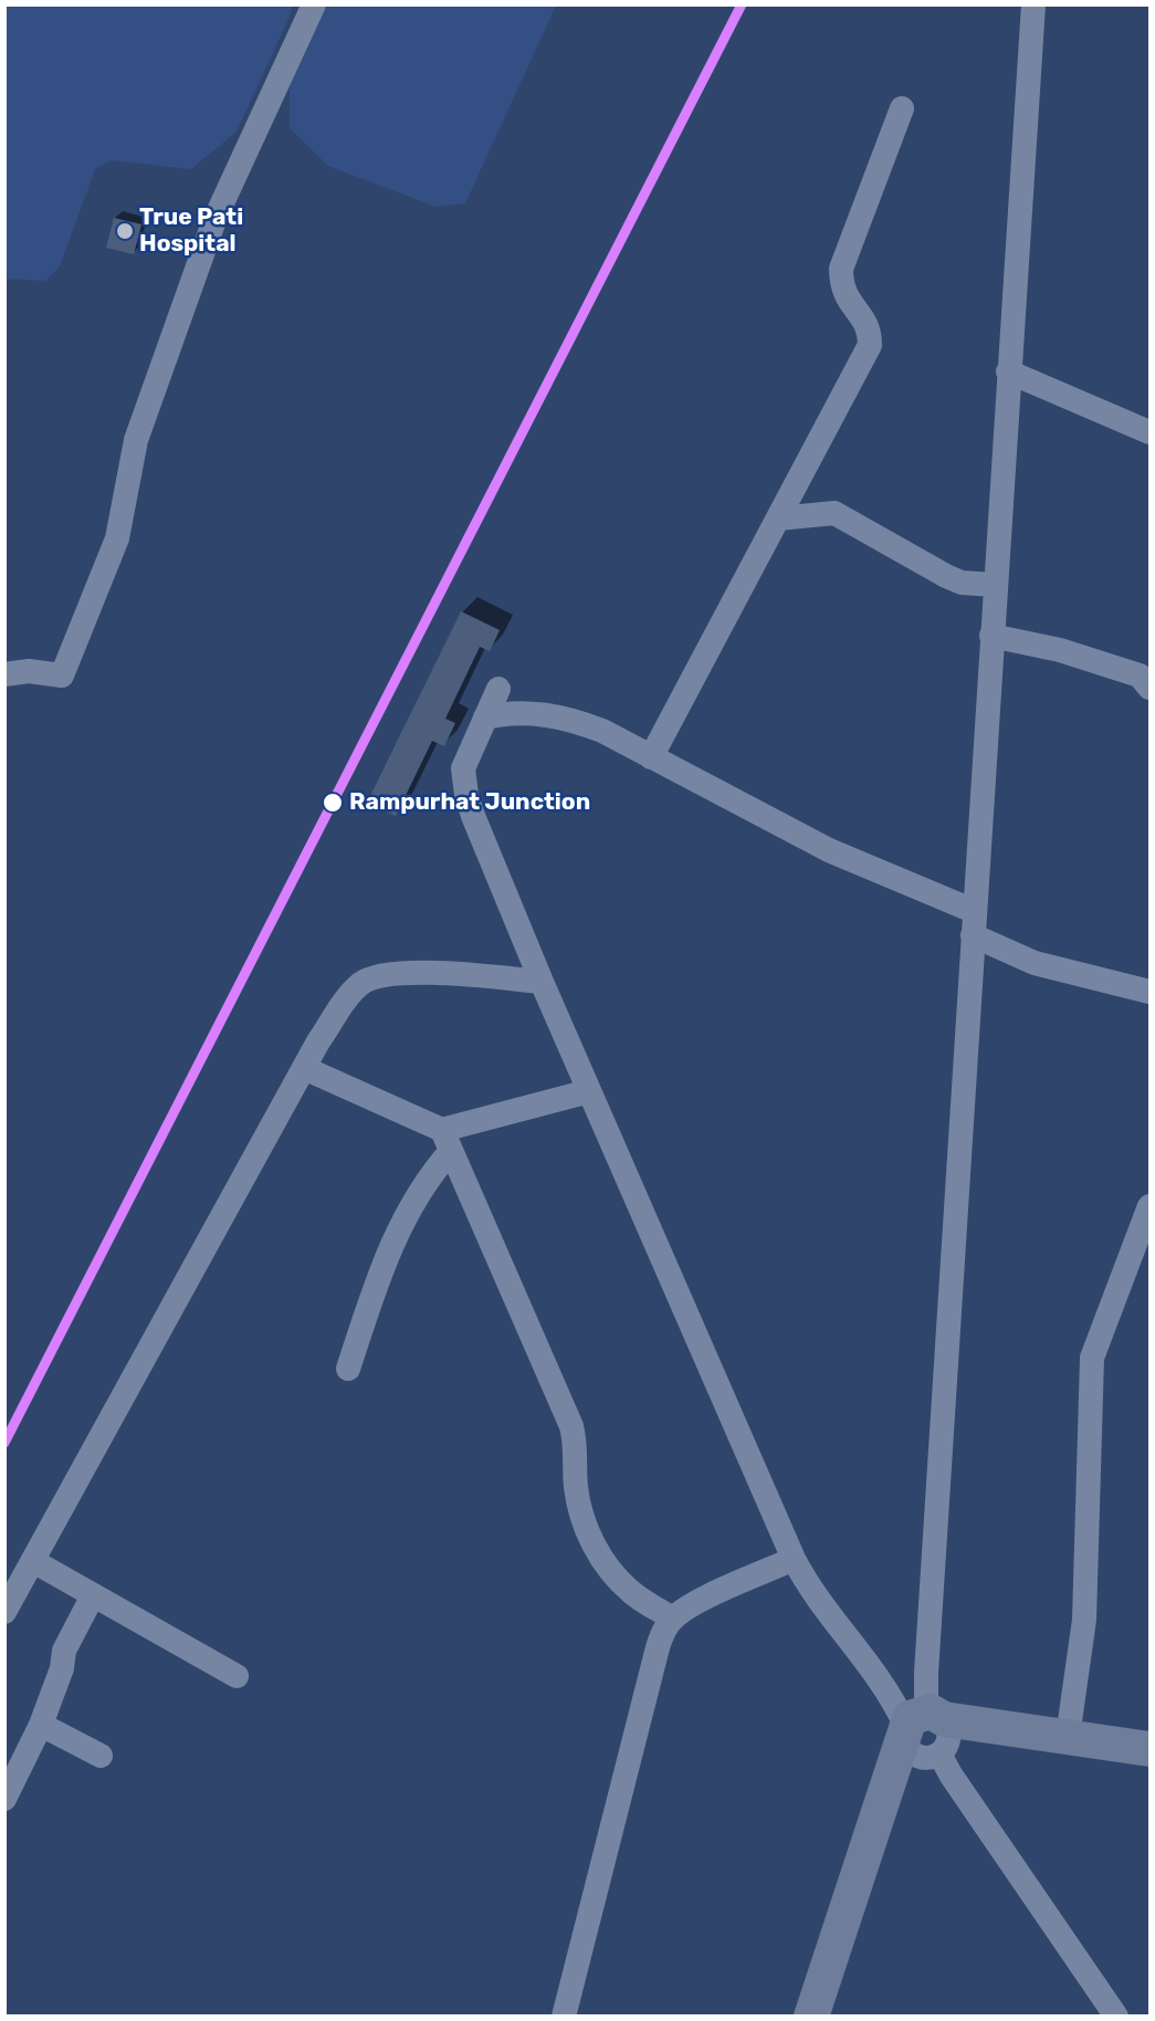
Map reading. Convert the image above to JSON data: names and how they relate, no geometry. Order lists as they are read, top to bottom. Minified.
{"places":["True Pati Hospital","Rampurhat Junction"]}
